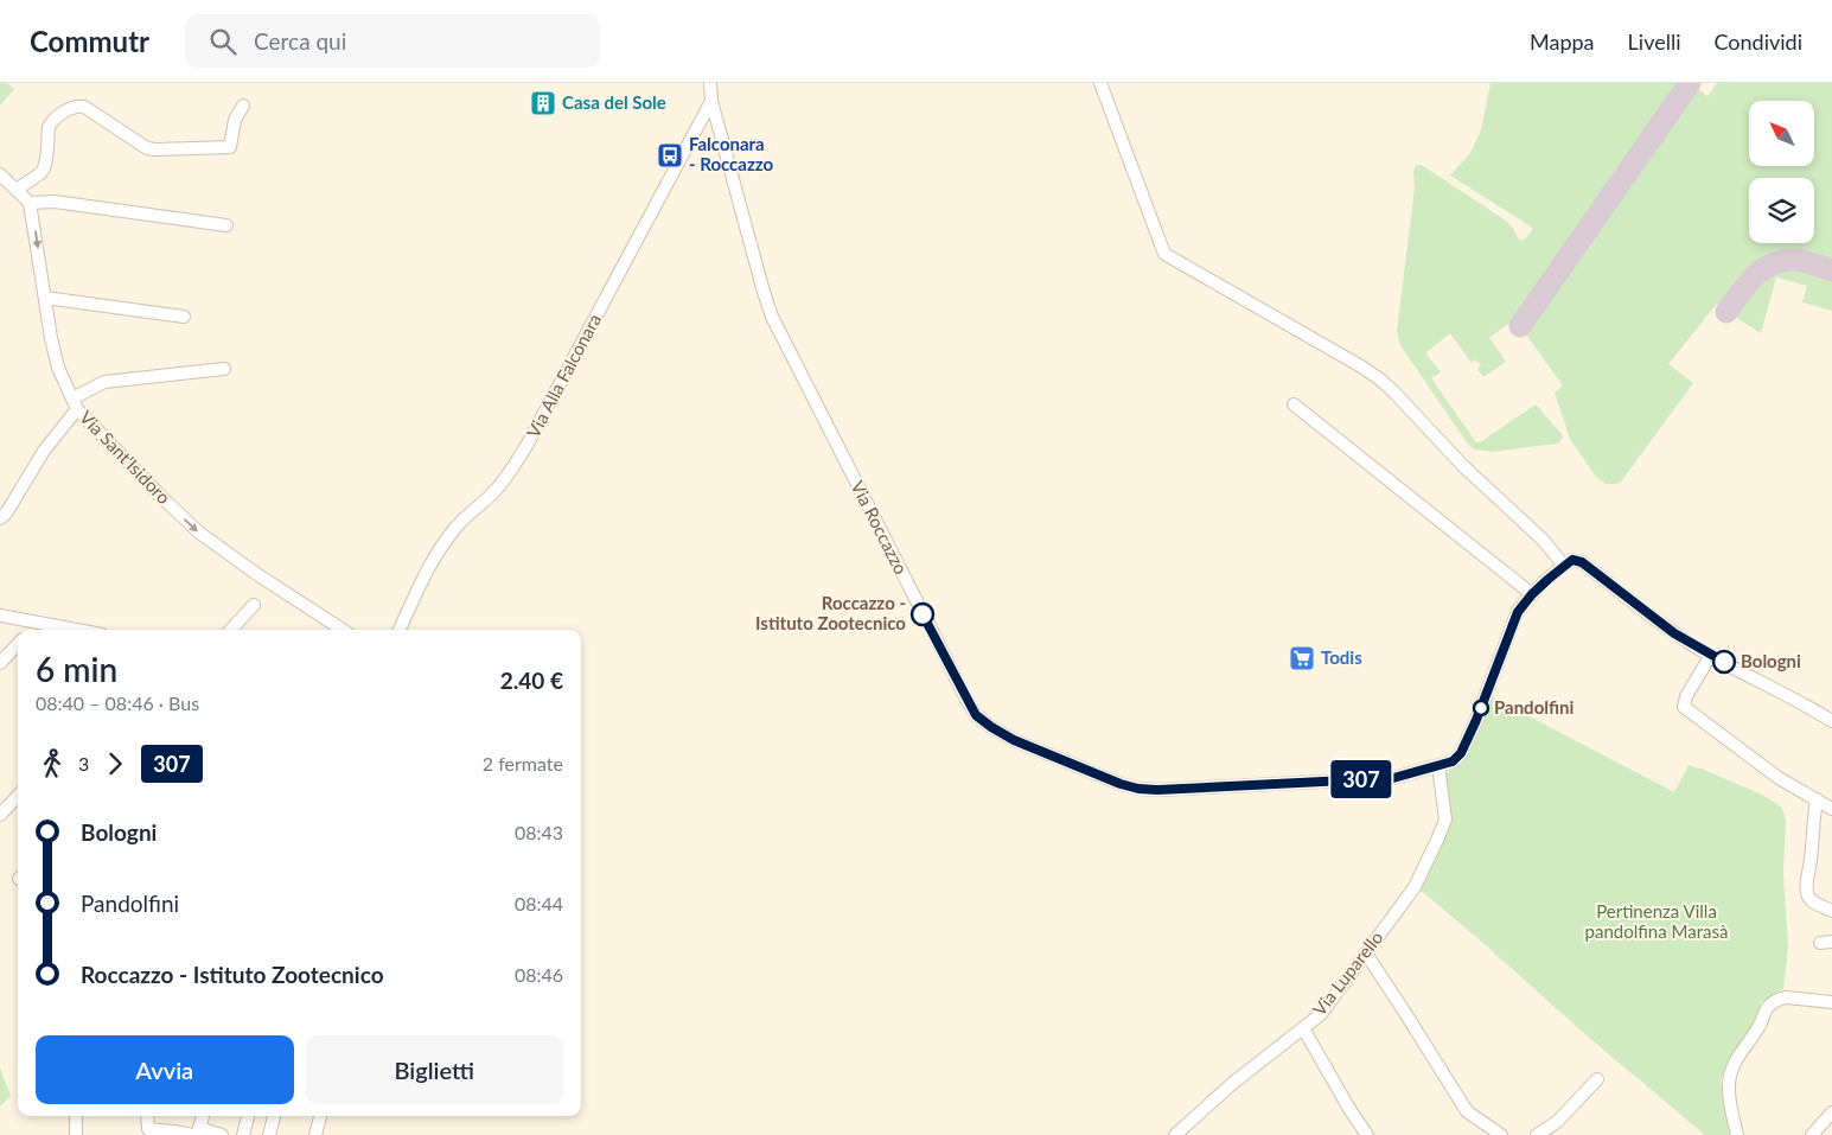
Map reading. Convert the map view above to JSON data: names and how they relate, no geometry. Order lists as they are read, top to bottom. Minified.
{"streets":{"street":["Via Alla Falconara","Via Sant'Isidoro","Via Roccazzo","Via Luparello"]},"crossings":[["Via Alla Falconara","Via Roccazzo"],["Via Roccazzo","Via Luparello"]],"one_way":["Via Sant'Isidoro"],"parks":["Pertinenza Villa pandolfina Marasà"],"places":{"building":["Casa del Sole"],"bus stop":["Falconara - Roccazzo"],"other":["Roccazzo - Istituto Zootecnico","Bologni","Pandolfini"],"supermarket":["Todis"]},"lines":["bus line 307"],"north":"top left","page":{"header":"Commutr","search":"Cerca qui","nav":["Mappa","Livelli","Condividi"],"on_map":"307","heading":["6 min","08:40 – 08:46 · Bus","2.40 €"],"legs":["3","307","2 fermate"],"list":[{"name":"Bologni","value":"08:43"},{"name":"Pandolfini","value":"08:44"},{"name":"Roccazzo - Istituto Zootecnico","value":"08:46"}],"buttons":["Avvia","Biglietti"]}}
